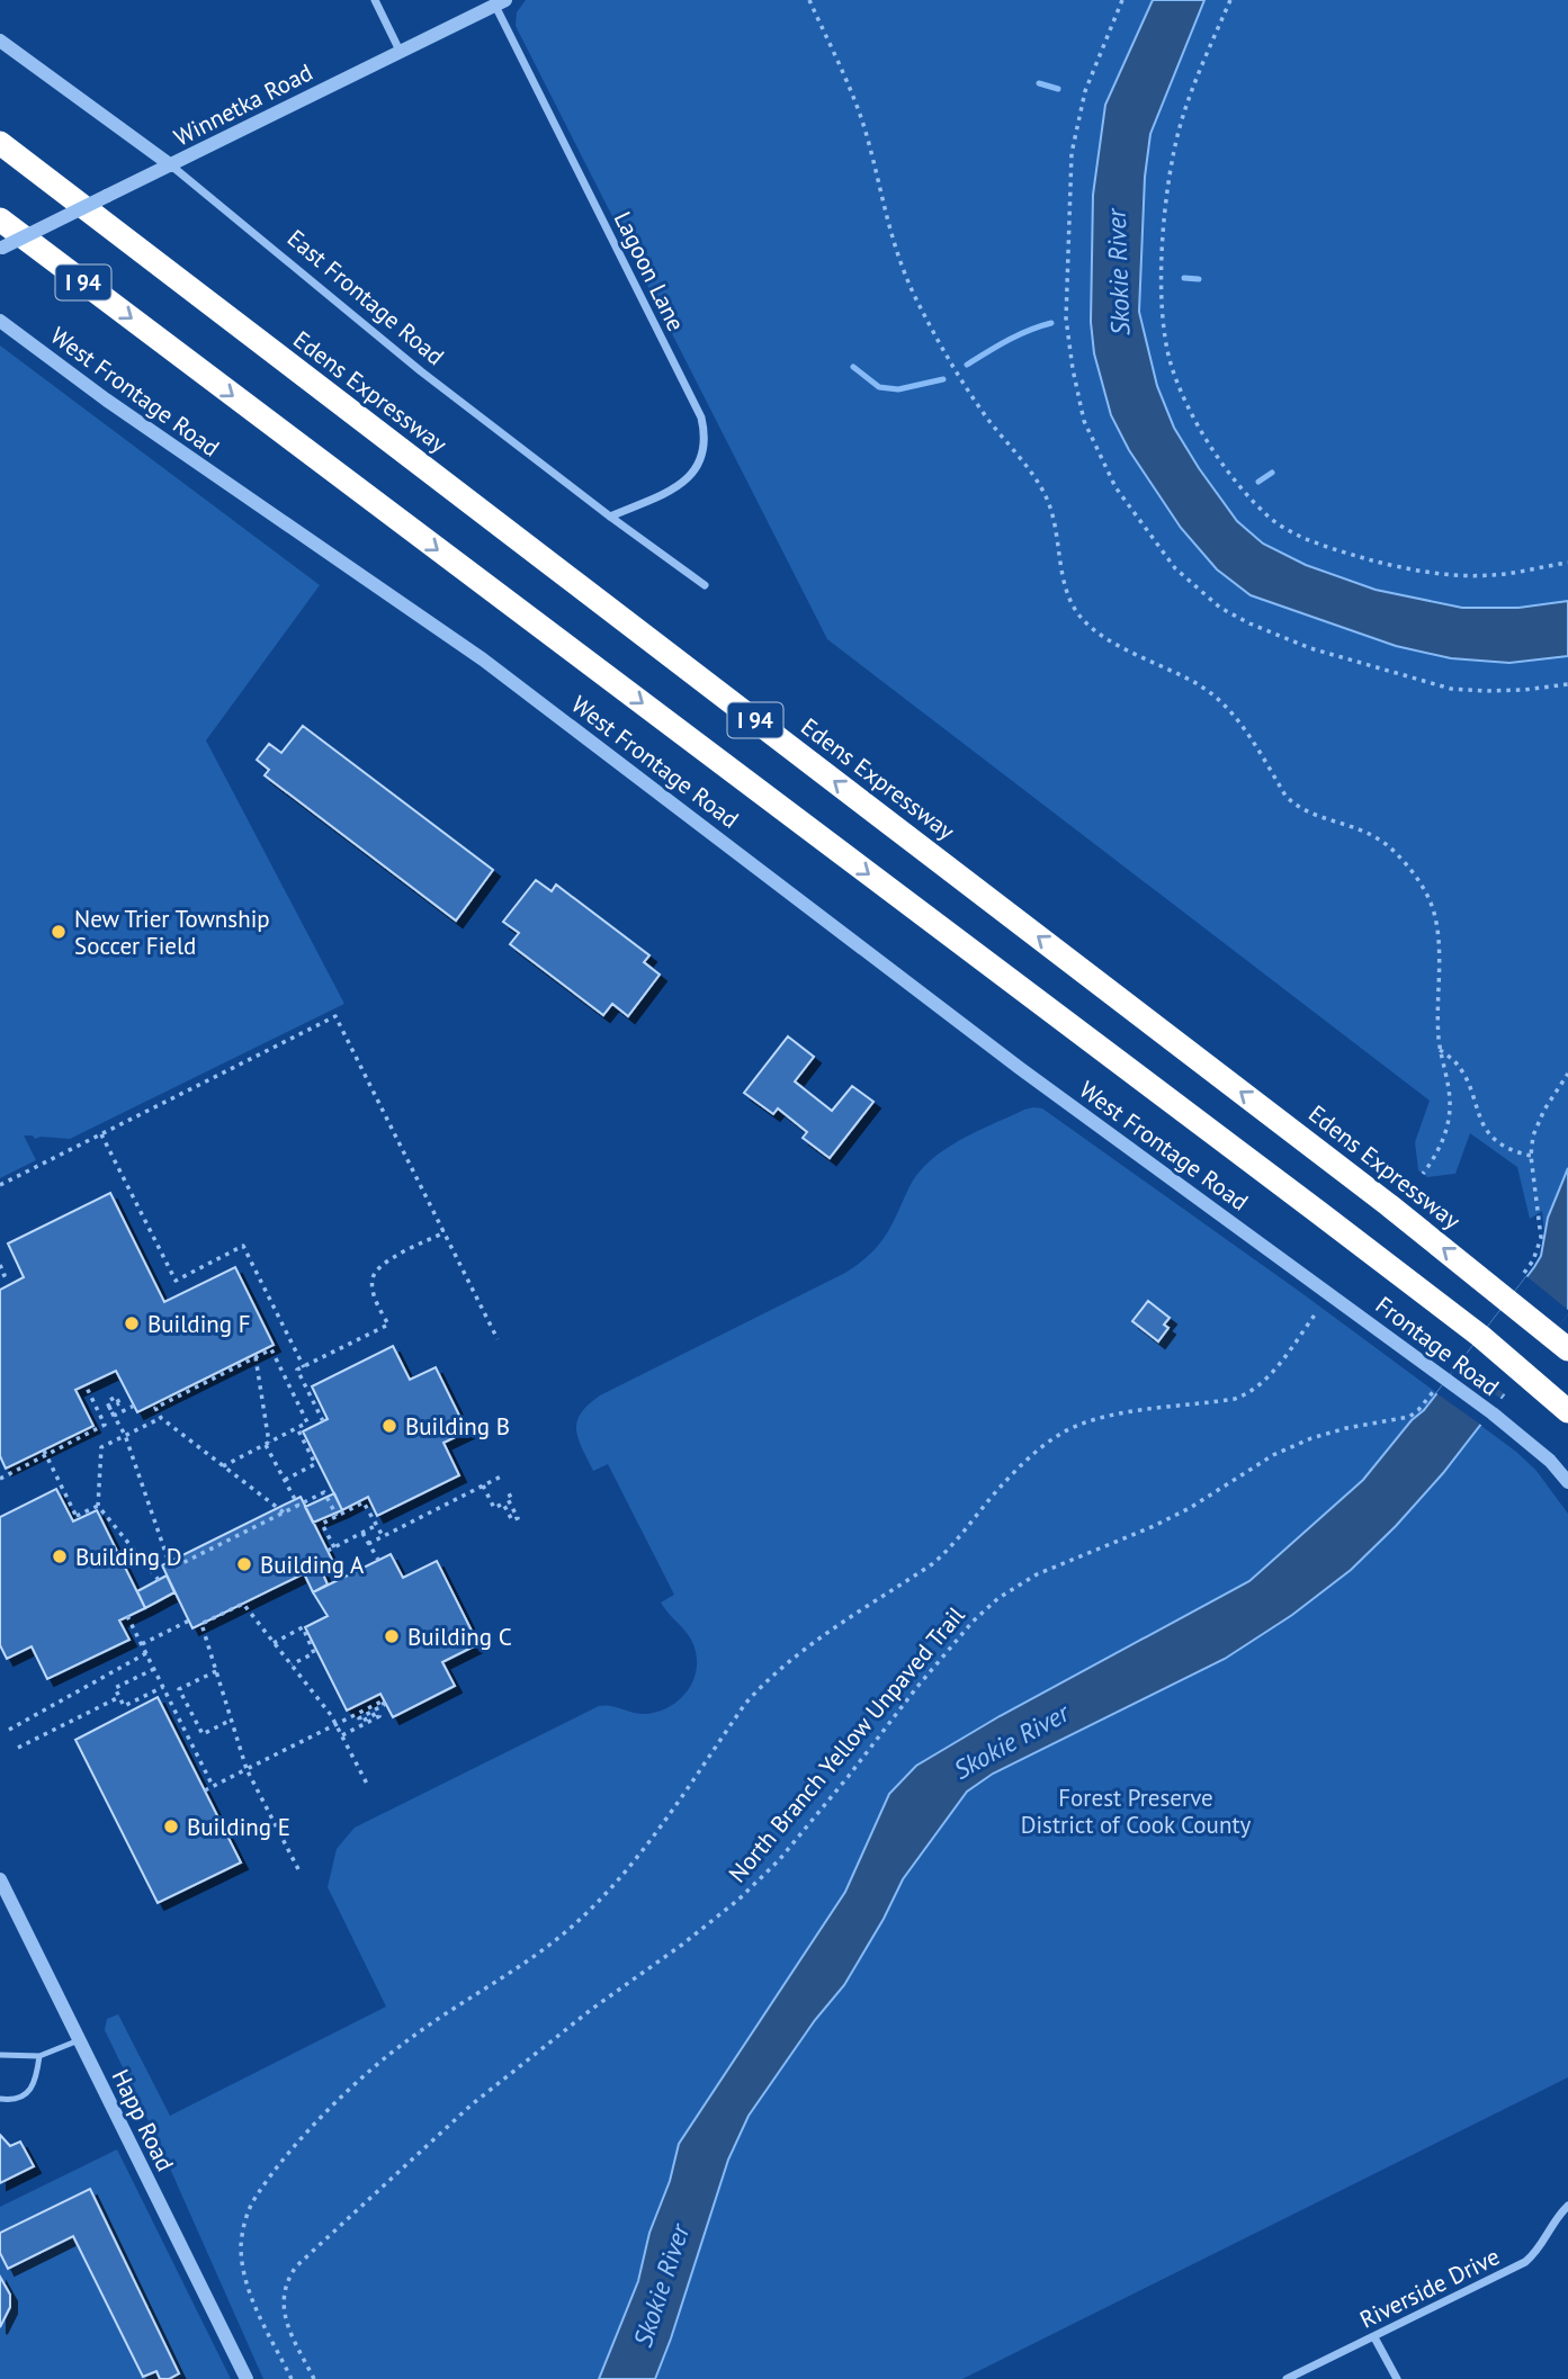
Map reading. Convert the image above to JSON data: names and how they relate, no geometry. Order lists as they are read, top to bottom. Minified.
{"streets":{"highway":["I 94","Edens Expressway"],"street":["Winnetka Road","Lagoon Lane","East Frontage Road","West Frontage Road","Frontage Road","Happ Road","Riverside Drive"],"path":["North Branch Yellow Unpaved Trail"]},"crossings":[["Winnetka Road","Lagoon Lane"],["Winnetka Road","East Frontage Road"],["Lagoon Lane","East Frontage Road"],["West Frontage Road","Frontage Road"]],"water":["Skokie River"],"parks":["Forest Preserve District of Cook County"],"places":["New Trier Township Soccer Field","Building F","Building B","Building D","Building A","Building C","Building E"]}
